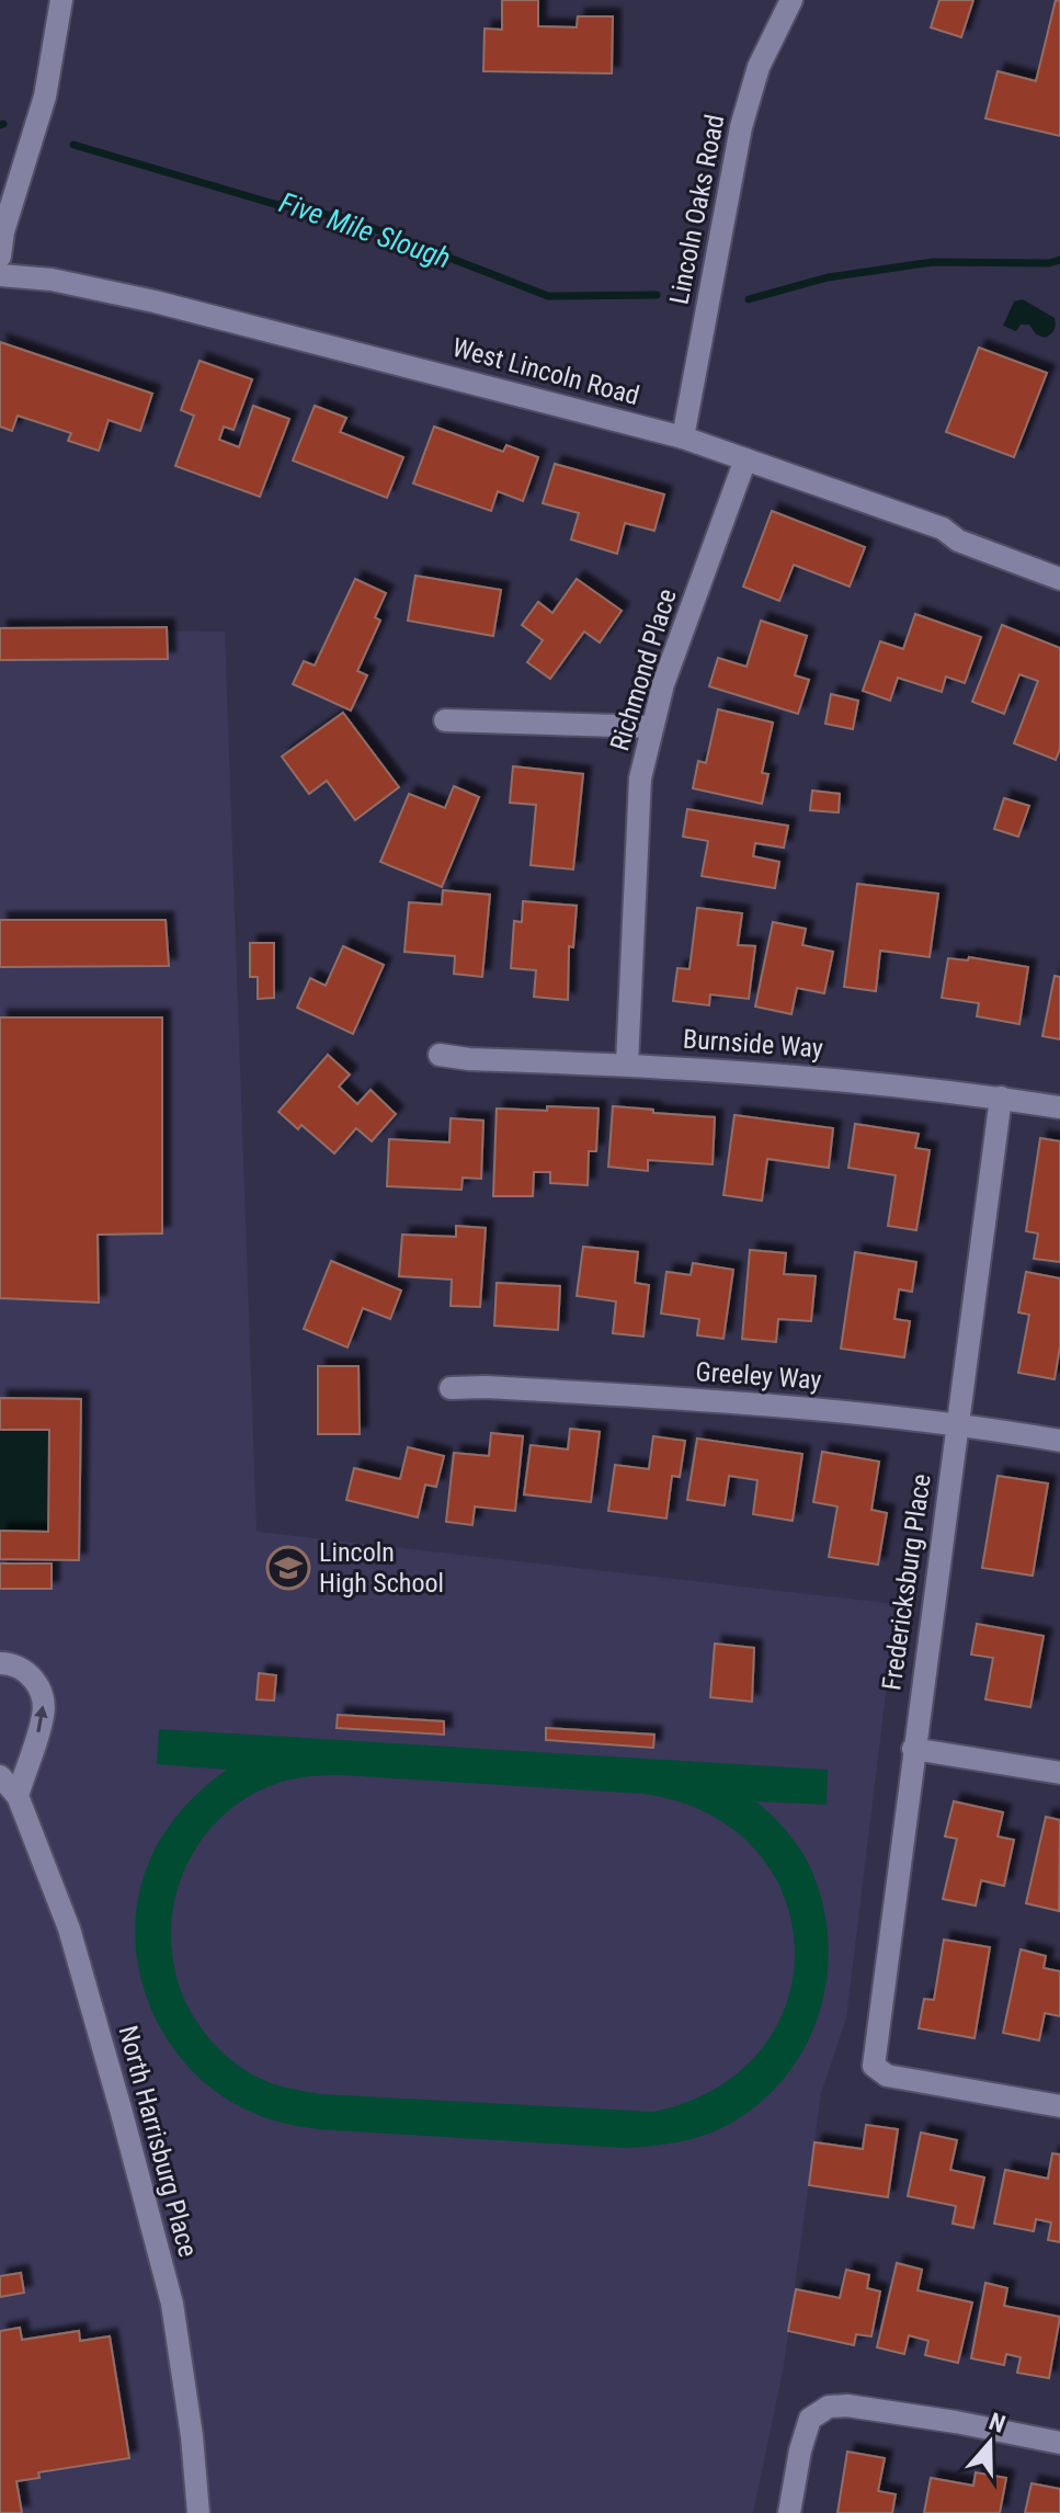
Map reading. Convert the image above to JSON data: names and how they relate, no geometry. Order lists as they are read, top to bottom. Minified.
{"streets":{"street":["Lincoln Oaks Road","West Lincoln Road","Richmond Place","Burnside Way","Greeley Way","Fredericksburg Place","North Harrisburg Place"]},"crossings":[["Lincoln Oaks Road","West Lincoln Road"],["West Lincoln Road","Richmond Place"],["Richmond Place","Burnside Way"],["Burnside Way","Fredericksburg Place"],["Greeley Way","Fredericksburg Place"]],"water":["Five Mile Slough"],"places":{"school or university":["Lincoln High School"]},"north":"top"}
